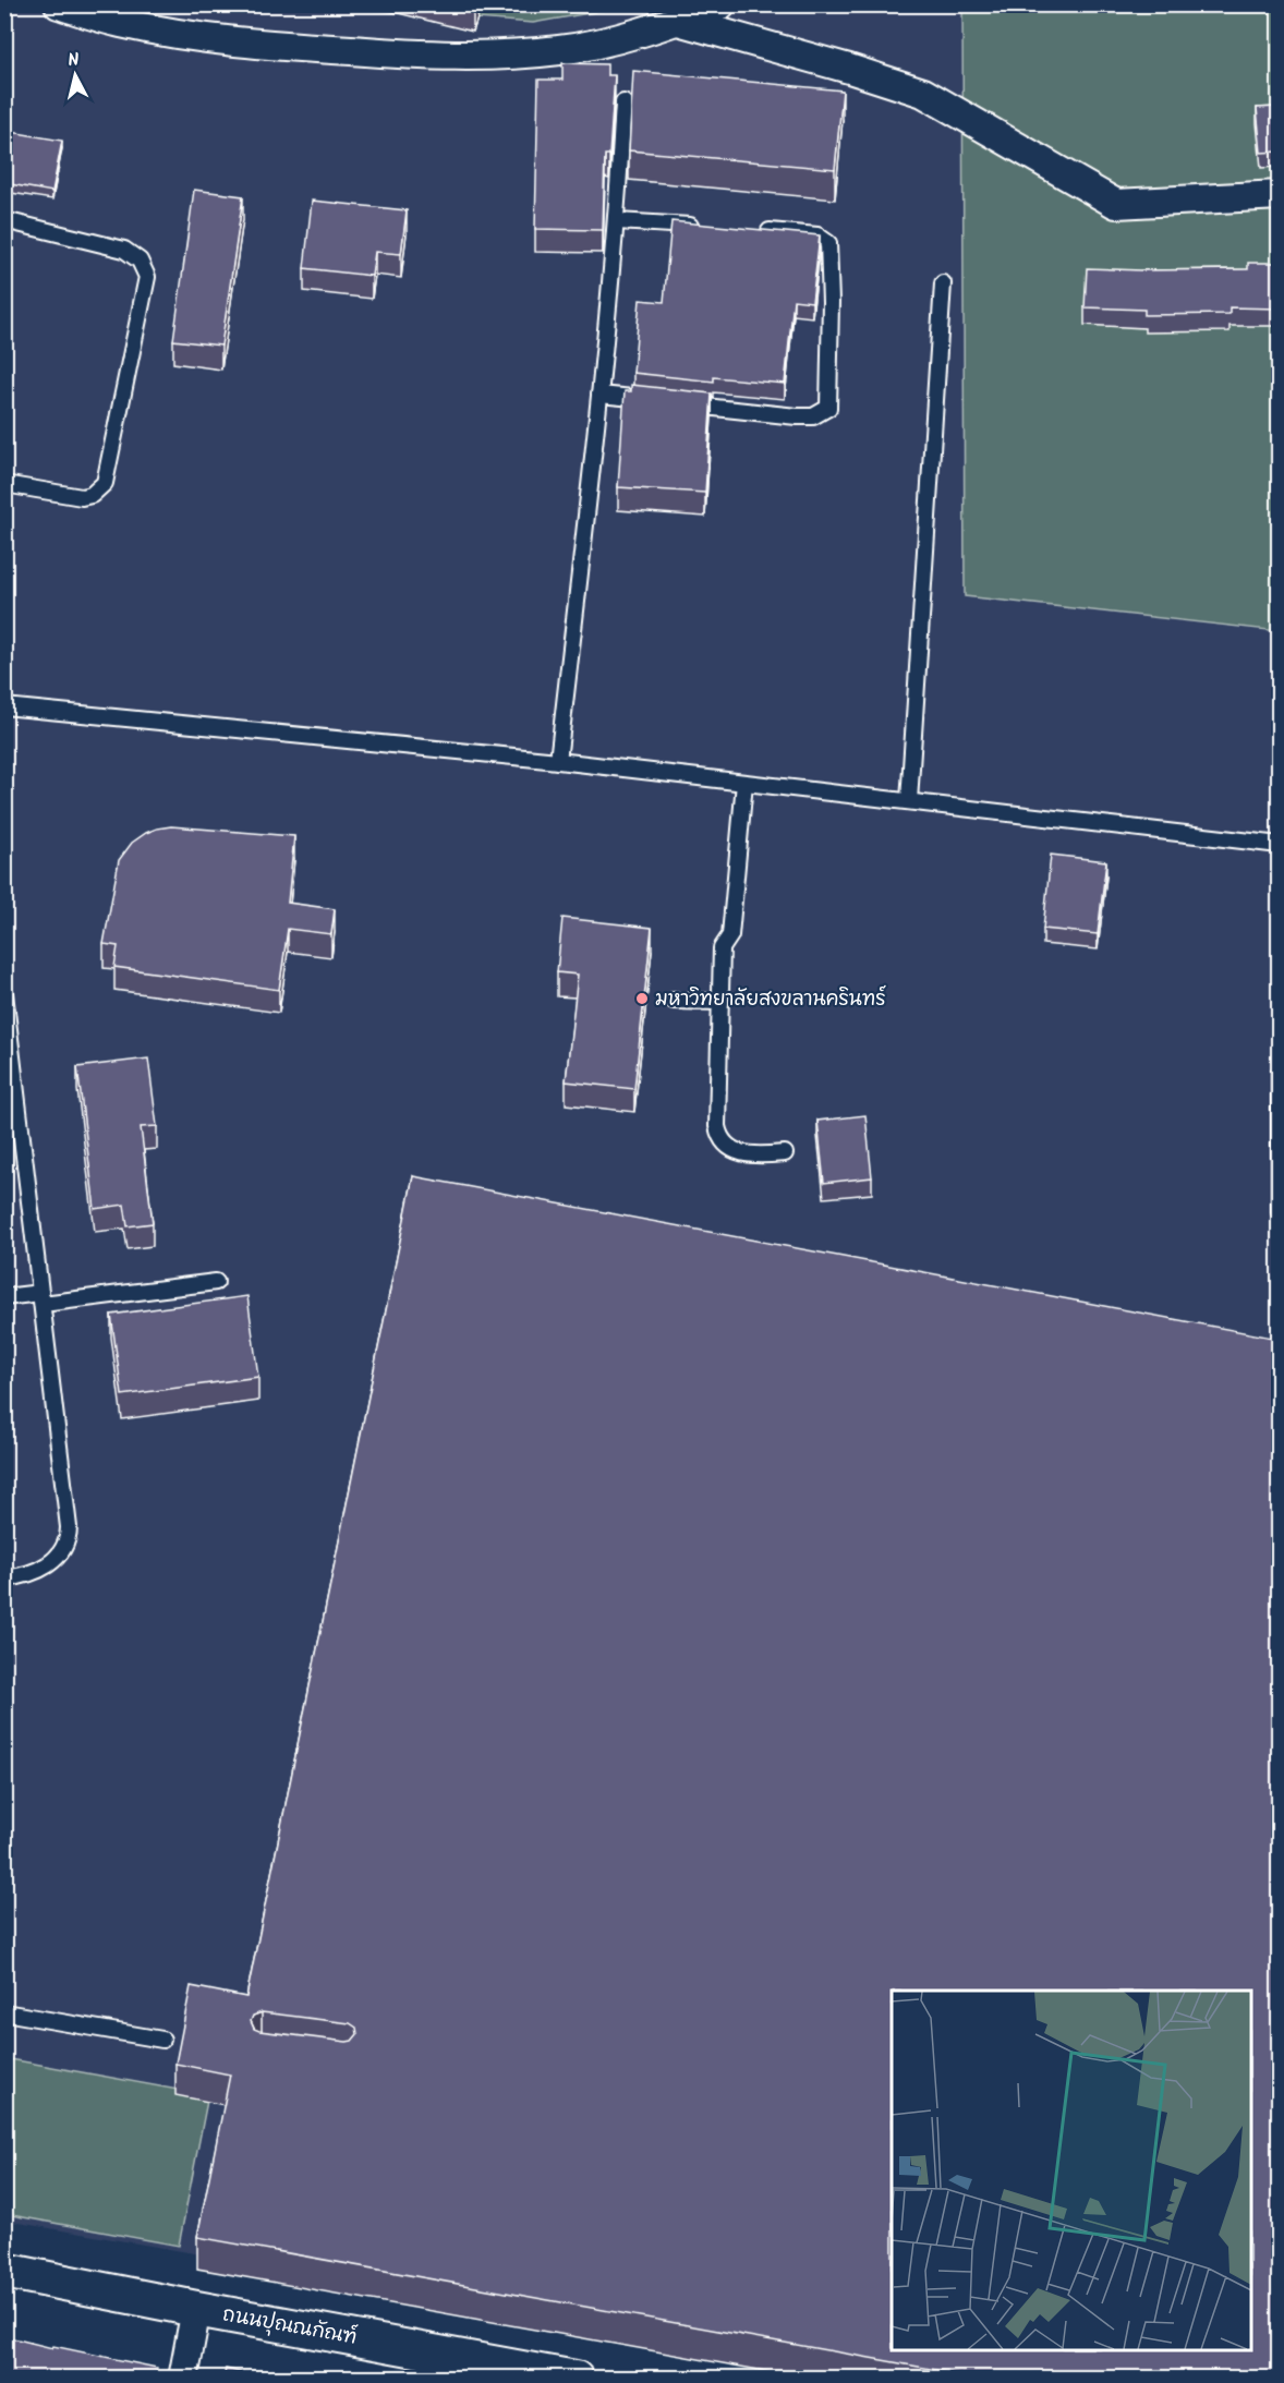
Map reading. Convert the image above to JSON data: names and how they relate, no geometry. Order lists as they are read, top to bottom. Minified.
{"streets":{"street":["ถนนปุณณกัณฑ์"]},"places":["มหาวิทยาลัยสงขลานครินทร์"],"north":"top"}
